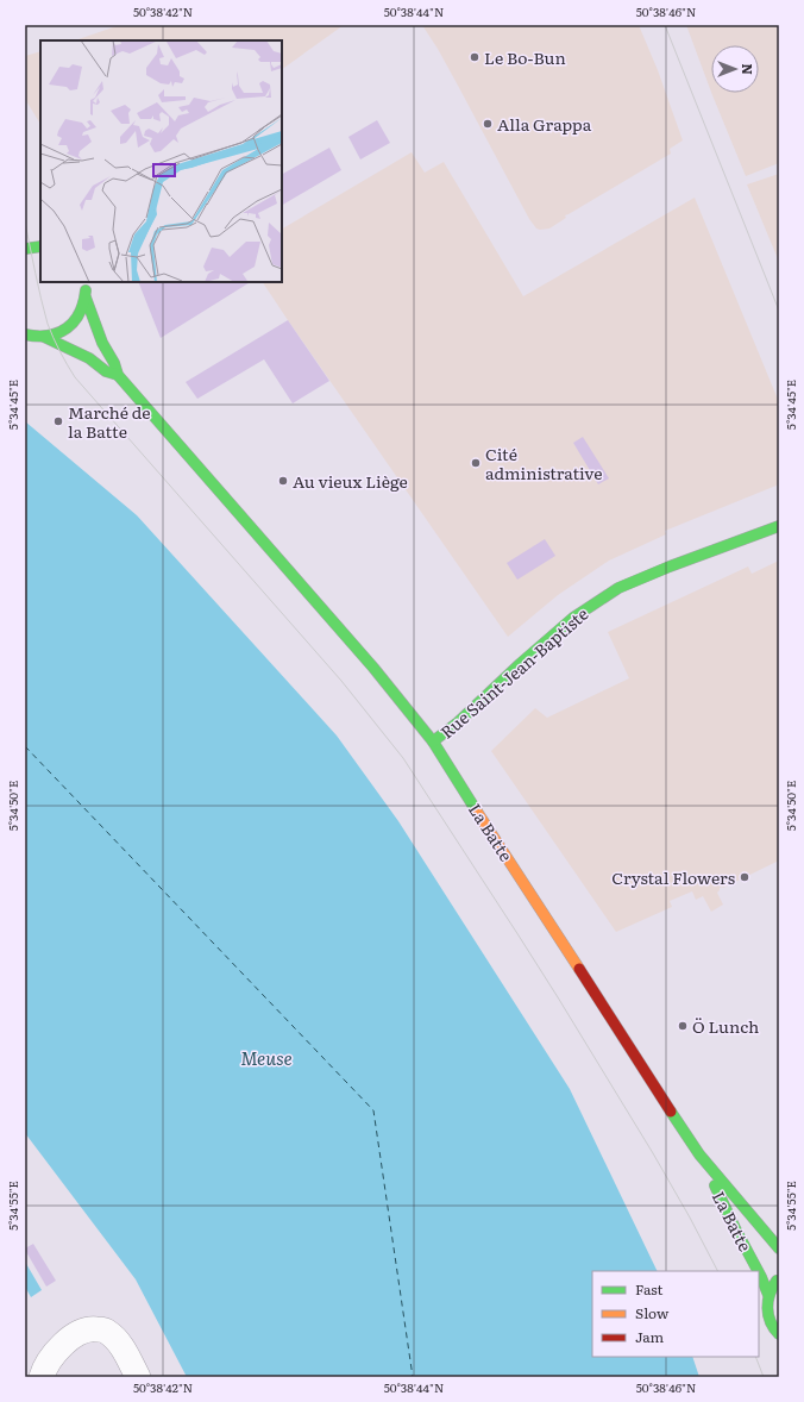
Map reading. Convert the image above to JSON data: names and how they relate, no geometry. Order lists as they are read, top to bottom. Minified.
{"streets":{"main road":["Rue Saint-Jean-Baptiste","La Batte"]},"crossings":[["Rue Saint-Jean-Baptiste","La Batte"]],"water":["Meuse"],"places":["Le Bo-Bun","Alla Grappa","Marché de la Batte","Cité administrative","Au vieux Liège","Crystal Flowers","Ö Lunch"],"legend":["Fast","Slow","Jam"],"north":"right","coordinates":["50°38'42\"N","50°38'44\"N","50°38'46\"N","5°34'45\"E","5°34'50\"E","5°34'55\"E"]}
